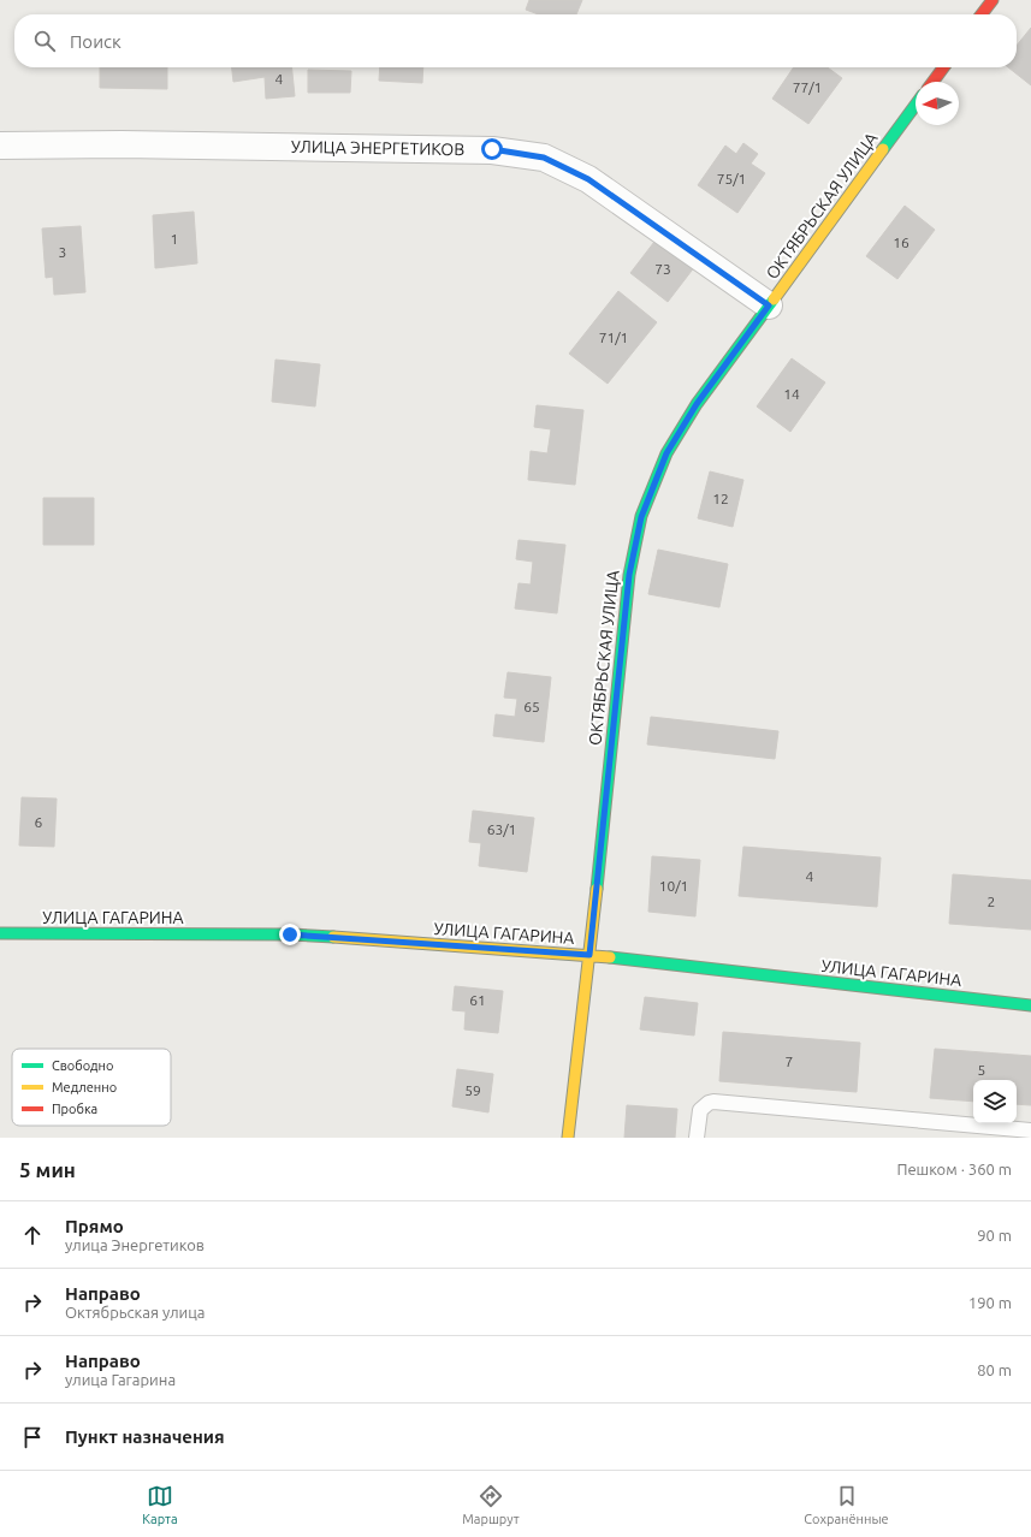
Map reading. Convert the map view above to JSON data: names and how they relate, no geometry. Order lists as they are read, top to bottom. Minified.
{"streets":{"street":["УЛИЦА ЭНЕРГЕТИКОВ","ОКТЯБРЬСКАЯ УЛИЦА","УЛИЦА ГАГАРИНА"]},"crossings":[["УЛИЦА ЭНЕРГЕТИКОВ","ОКТЯБРЬСКАЯ УЛИЦА"],["ОКТЯБРЬСКАЯ УЛИЦА","УЛИЦА ГАГАРИНА"]],"house_numbers":["4","77/1","75/1","1","16","3","73","71/1","14","12","65","6","63/1","4","10/1","2","61","7","5","59"],"legend":["Свободно","Медленно","Пробка"],"north":"left","page":{"search":"Поиск","heading":["5 мин","Пешком · 360 m"],"list":[["Прямо","улица Энергетиков","90 m"],["Направо","Октябрьская улица","190 m"],["Направо","улица Гагарина","80 m"],"Пункт назначения"],"nav":["Карта","Маршрут","Сохранённые"]}}
